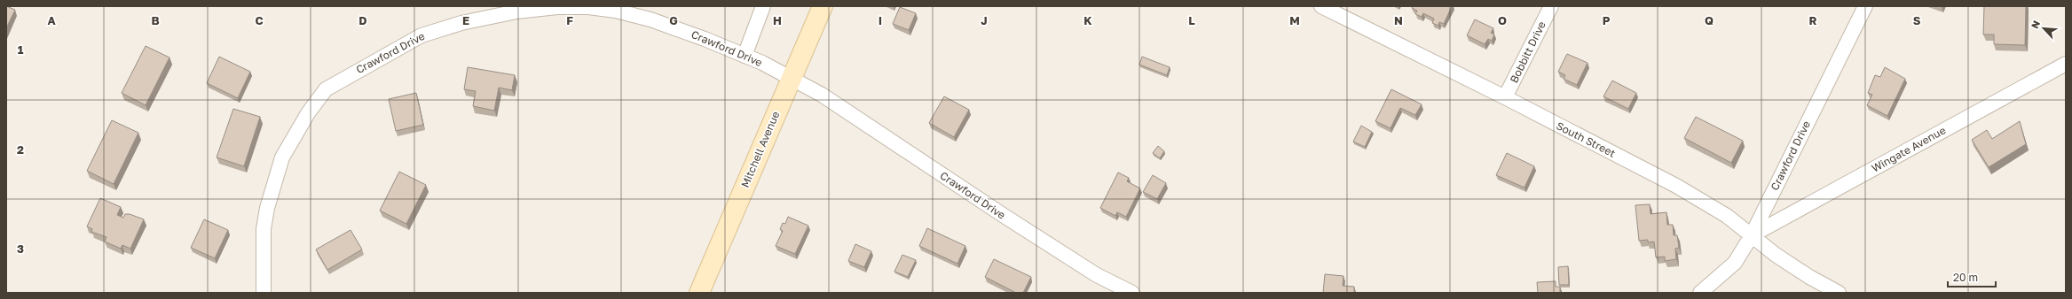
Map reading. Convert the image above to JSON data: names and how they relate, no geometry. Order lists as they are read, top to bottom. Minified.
{"streets":{"street":["Crawford Drive","Bobbitt Drive","South Street","Mitchell Avenue","Wingate Avenue"]},"crossings":[["Crawford Drive","South Street"],["Crawford Drive","Mitchell Avenue"],["Crawford Drive","Wingate Avenue"],["Bobbitt Drive","South Street"],["South Street","Wingate Avenue"]],"scale_bar":"20 m","north":"top left","grid":{"columns":["A","B","C","D","E","F","G","H","I","J","K","L","M","N","O","P","Q","R","S"],"rows":["1","2","3"]}}
